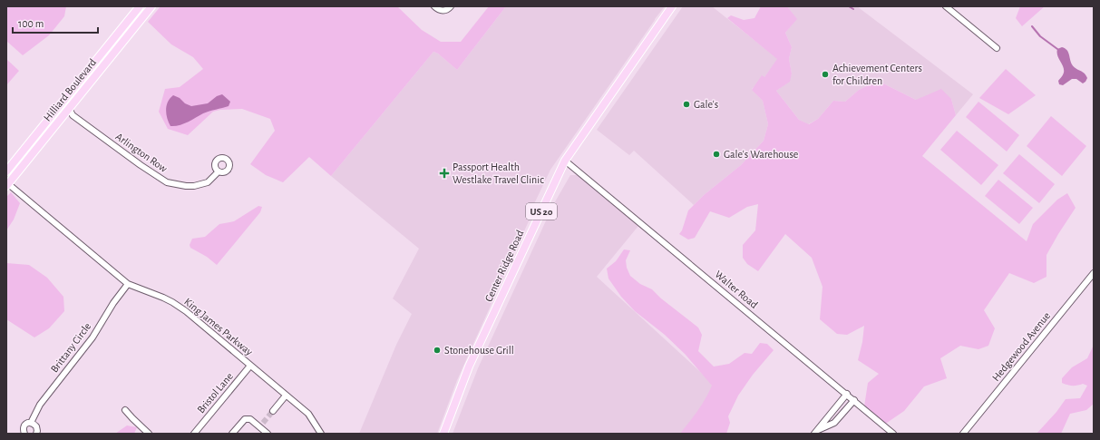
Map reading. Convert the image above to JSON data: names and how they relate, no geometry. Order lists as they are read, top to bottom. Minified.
{"streets":{"main road":["Hilliard Boulevard","US 20","Center Ridge Road"],"street":["Arlington Row","Walter Road","King James Parkway","Hedgewood Avenue","Brittany Circle","Bristol Lane"]},"crossings":[["Hilliard Boulevard","Arlington Row"],["Hilliard Boulevard","King James Parkway"],["Center Ridge Road","Walter Road"],["King James Parkway","Brittany Circle"],["King James Parkway","Bristol Lane"]],"places":{"other":["Achievement Centers for Children","Gale's","Gale's Warehouse","Stonehouse Grill"],"health":["Passport Health Westlake Travel Clinic"]},"scale_bar":"100 m"}
